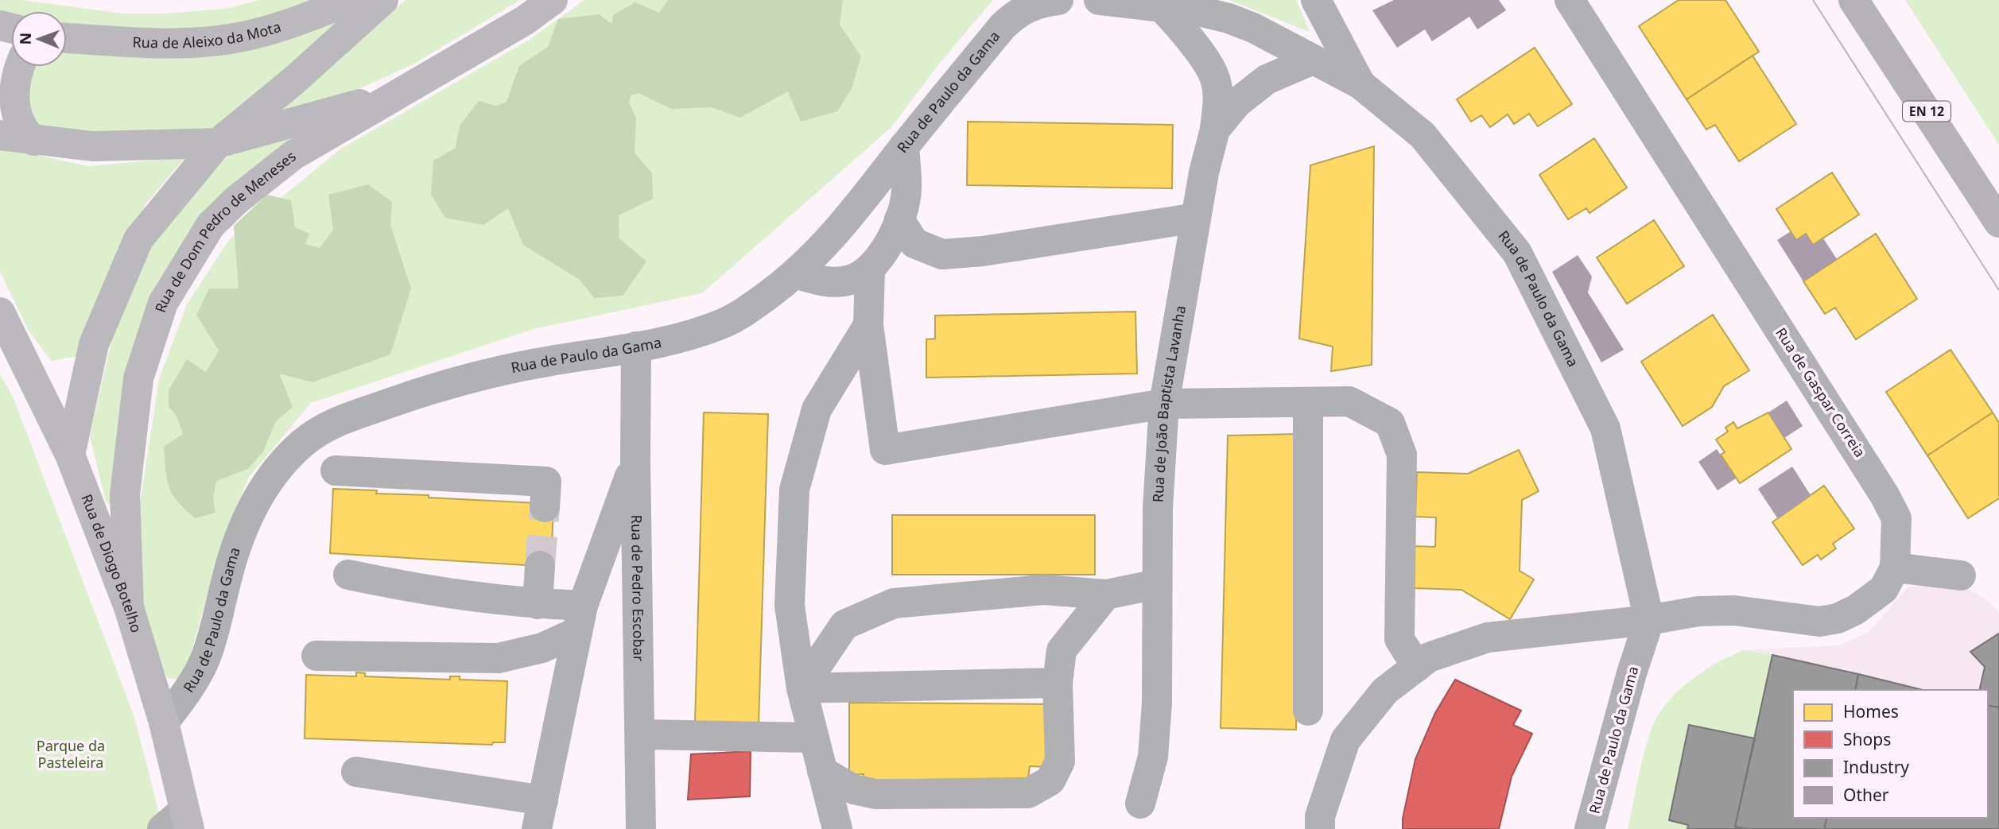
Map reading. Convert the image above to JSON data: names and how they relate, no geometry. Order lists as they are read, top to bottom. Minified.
{"streets":{"main road":["Rua de Aleixo da Mota","EN 12","Rua de Dom Pedro de Meneses","Rua de Diogo Botelho"],"street":["Rua de Paulo da Gama","Rua de Gaspar Correia","Rua de João Baptista Lavanha","Rua de Pedro Escobar"]},"crossings":[["Rua de Paulo da Gama","Rua de Gaspar Correia"],["Rua de Paulo da Gama","Rua de João Baptista Lavanha"],["Rua de Paulo da Gama","Rua de Diogo Botelho"],["Rua de Paulo da Gama","Rua de Pedro Escobar"],["Rua de Dom Pedro de Meneses","Rua de Diogo Botelho"]],"parks":["Parque da Pasteleira"],"legend":["Homes","Shops","Industry","Other"],"north":"left"}
